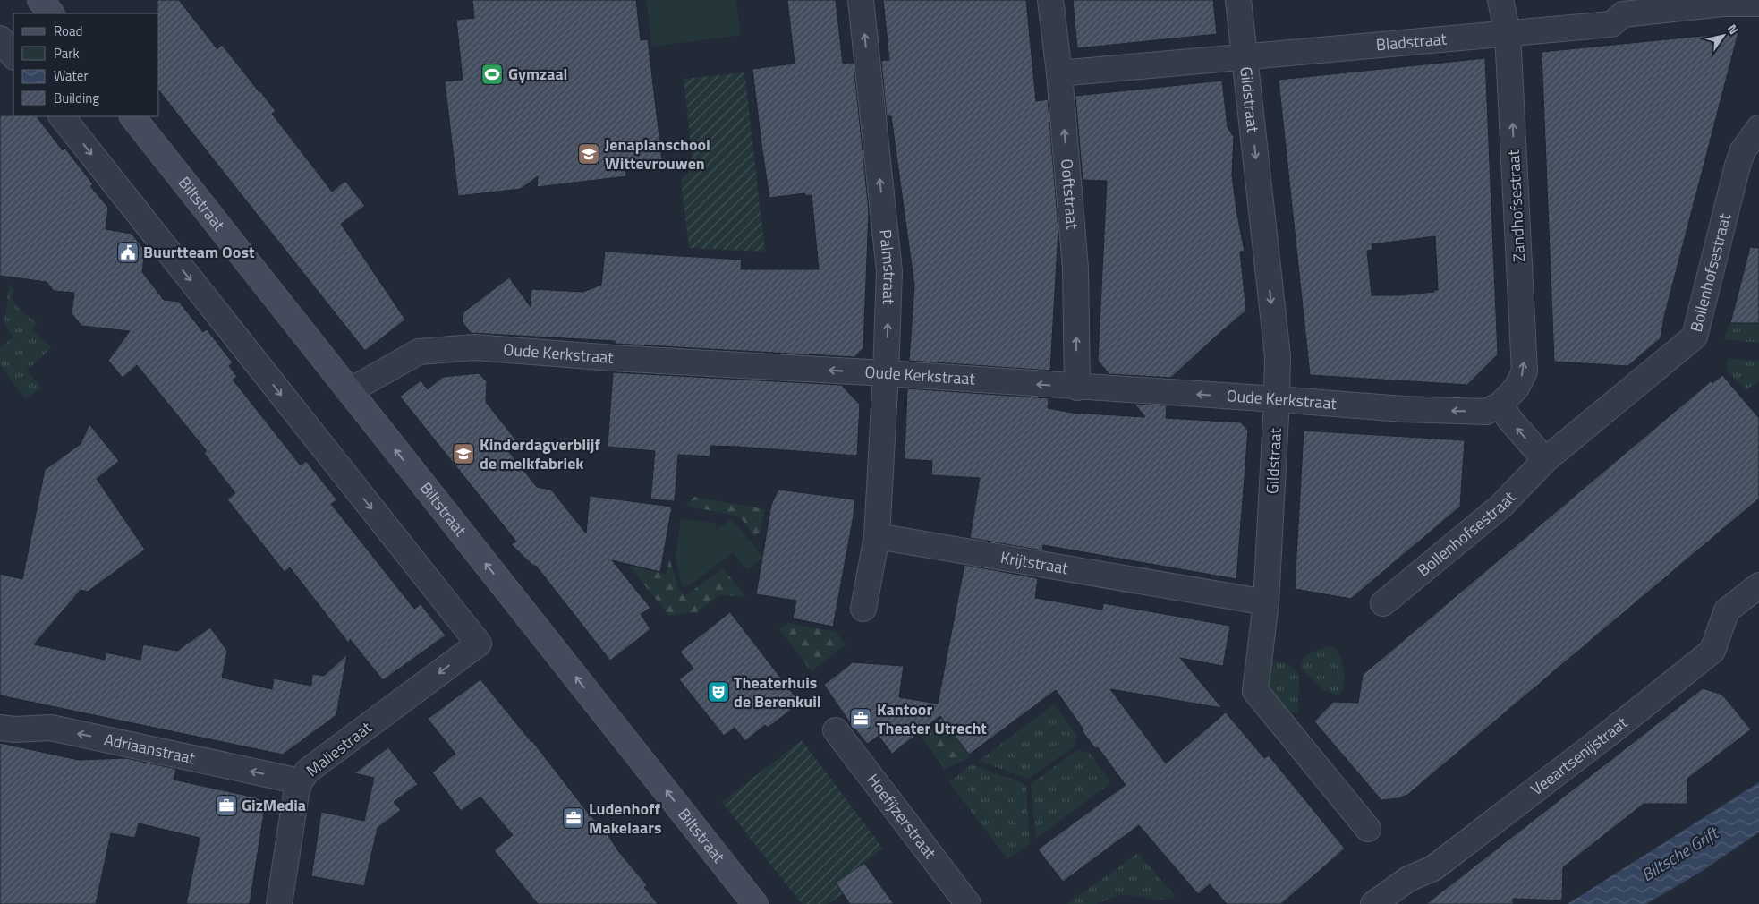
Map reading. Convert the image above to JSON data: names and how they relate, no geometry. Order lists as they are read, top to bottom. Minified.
{"streets":{"street":["Bladstraat","Gildstraat","Ooftstraat","Biltstraat","Zandhofsestraat","Palmstraat","Bollenhofsestraat","Oude Kerkstraat","Krijtstraat","Adriaanstraat","Maliestraat","Veeartsenijstraat","Hoefijzerstraat"]},"crossings":[["Bladstraat","Gildstraat"],["Bladstraat","Ooftstraat"],["Bladstraat","Zandhofsestraat"],["Gildstraat","Oude Kerkstraat"],["Gildstraat","Krijtstraat"],["Ooftstraat","Oude Kerkstraat"],["Biltstraat","Oude Kerkstraat"],["Zandhofsestraat","Oude Kerkstraat"],["Palmstraat","Oude Kerkstraat"],["Palmstraat","Krijtstraat"],["Adriaanstraat","Maliestraat"]],"one_way":["Gildstraat","Ooftstraat","Biltstraat","Zandhofsestraat","Palmstraat","Oude Kerkstraat","Adriaanstraat"],"water":["Biltsche Grift"],"places":{"sports":["Gymzaal"],"school or university":["Jenaplanschool Wittevrouwen","Kinderdagverblijf de melkfabriek"],"public building":["Buurtteam Oost"],"theatre":["Theaterhuis de Berenkuil"],"office":["Kantoor Theater Utrecht","GizMedia","Ludenhoff Makelaars"]},"legend":["Road","Park","Water","Building"],"north":"top right"}
